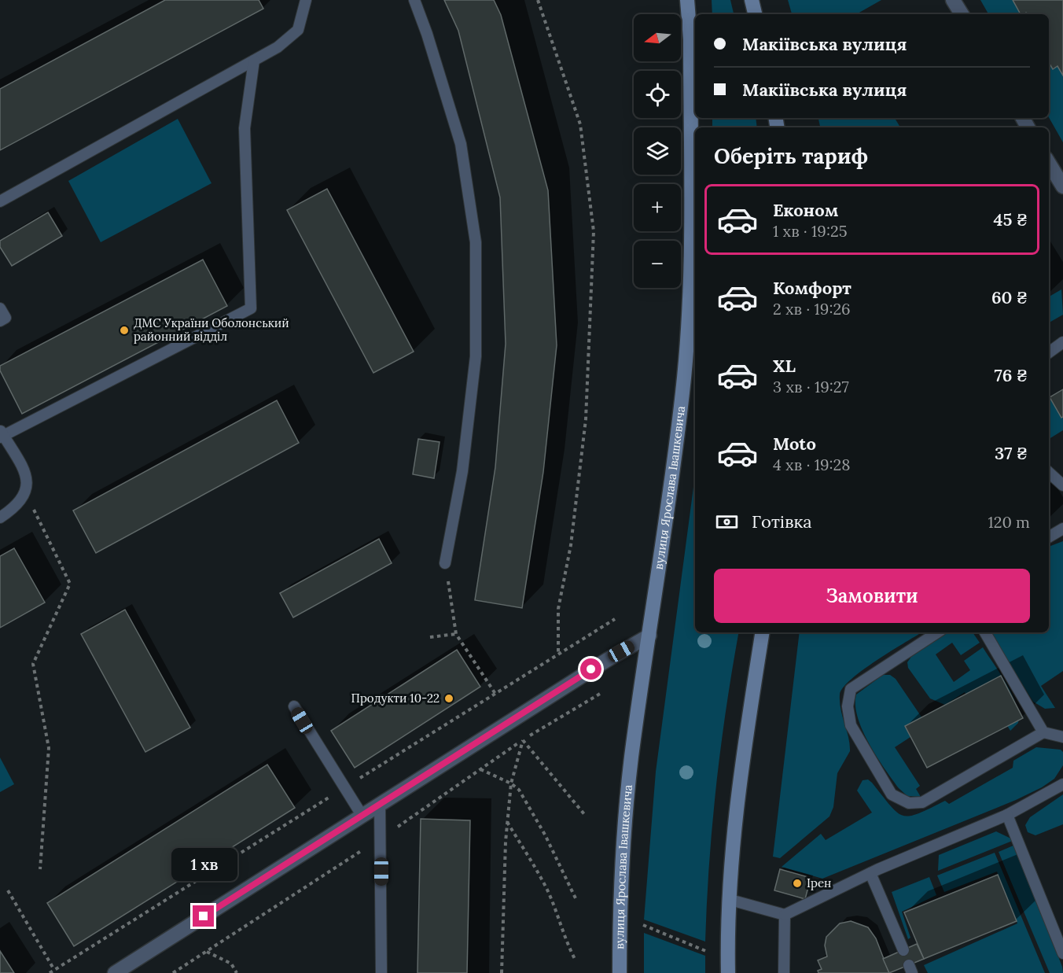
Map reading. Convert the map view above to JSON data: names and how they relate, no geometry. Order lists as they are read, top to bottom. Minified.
{"streets":{"main road":["вулиця Ярослава Івашкевича"]},"places":["ДМС України Оболонський районний відділ","Продукти 10-22","Ірен"],"north":"left","page":{"map_buttons":["+","−"],"banner":["Макіївська вулиця","Макіївська вулиця"],"heading":"Оберіть тариф","list":[{"name":"Економ","note":"1 хв · 19:25","value":"45 ₴"},{"name":"Комфорт","note":"2 хв · 19:26","value":"60 ₴"},{"name":"XL","note":"3 хв · 19:27","value":"76 ₴"},{"name":"Moto","note":"4 хв · 19:28","value":"37 ₴"}],"pay":["Готівка","120 m"],"buttons":"Замовити","bubble":"1 хв"}}
